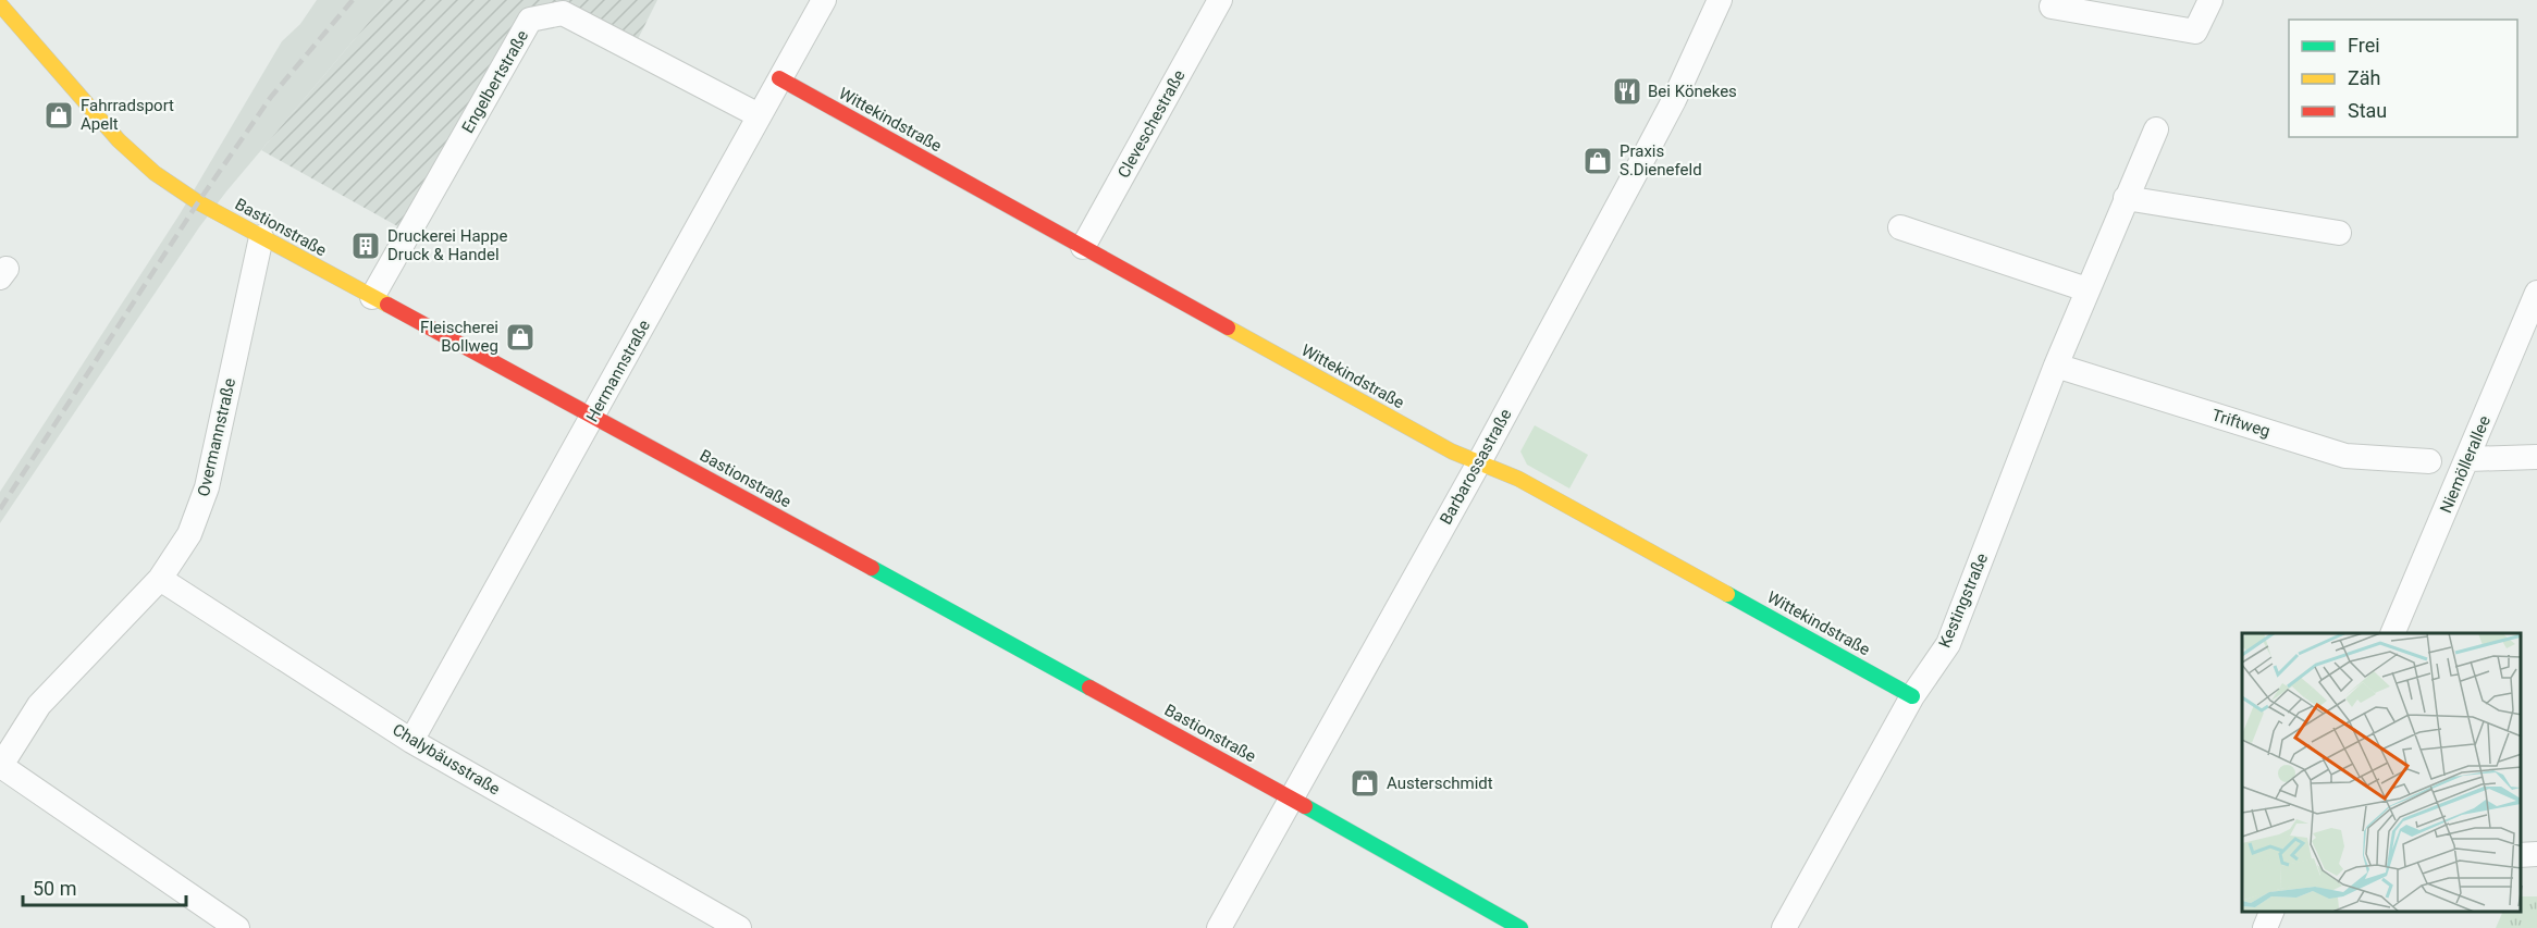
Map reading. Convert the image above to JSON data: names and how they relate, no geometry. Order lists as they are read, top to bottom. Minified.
{"streets":{"street":["Engelbertstraße","Wittekindstraße","Cleveschestraße","Bastionstraße","Hermannstraße","Triftweg","Overmannstraße","Niemöllerallee","Barbarossastraße","Kestingstraße","Chalybäusstraße"]},"crossings":[["Engelbertstraße","Bastionstraße"],["Engelbertstraße","Hermannstraße"],["Wittekindstraße","Cleveschestraße"],["Wittekindstraße","Hermannstraße"],["Wittekindstraße","Barbarossastraße"],["Wittekindstraße","Kestingstraße"],["Bastionstraße","Hermannstraße"],["Bastionstraße","Overmannstraße"],["Bastionstraße","Barbarossastraße"],["Hermannstraße","Chalybäusstraße"],["Triftweg","Kestingstraße"],["Overmannstraße","Chalybäusstraße"]],"places":{"restaurant":["Bei Könekes"],"shop":["Fahrradsport Apelt","Praxis S.Dienefeld","Fleischerei Bollweg","Austerschmidt"],"building":["Druckerei Happe Druck & Handel"]},"legend":["Frei","Zäh","Stau"],"scale_bar":"50 m"}
